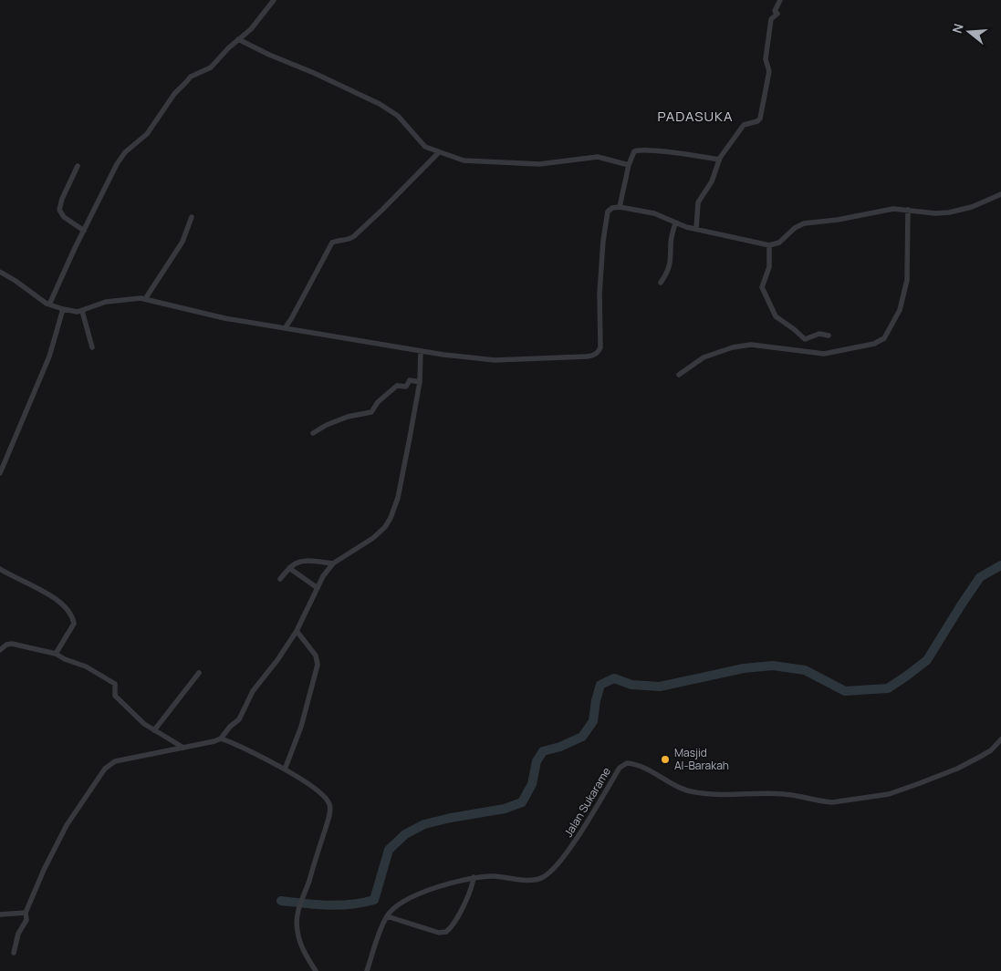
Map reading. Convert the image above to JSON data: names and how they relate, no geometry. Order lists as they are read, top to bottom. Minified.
{"streets":{"street":["Jalan Sukarame"]},"districts":["PADASUKA"],"places":["Masjid Al-Barakah"],"north":"left"}
